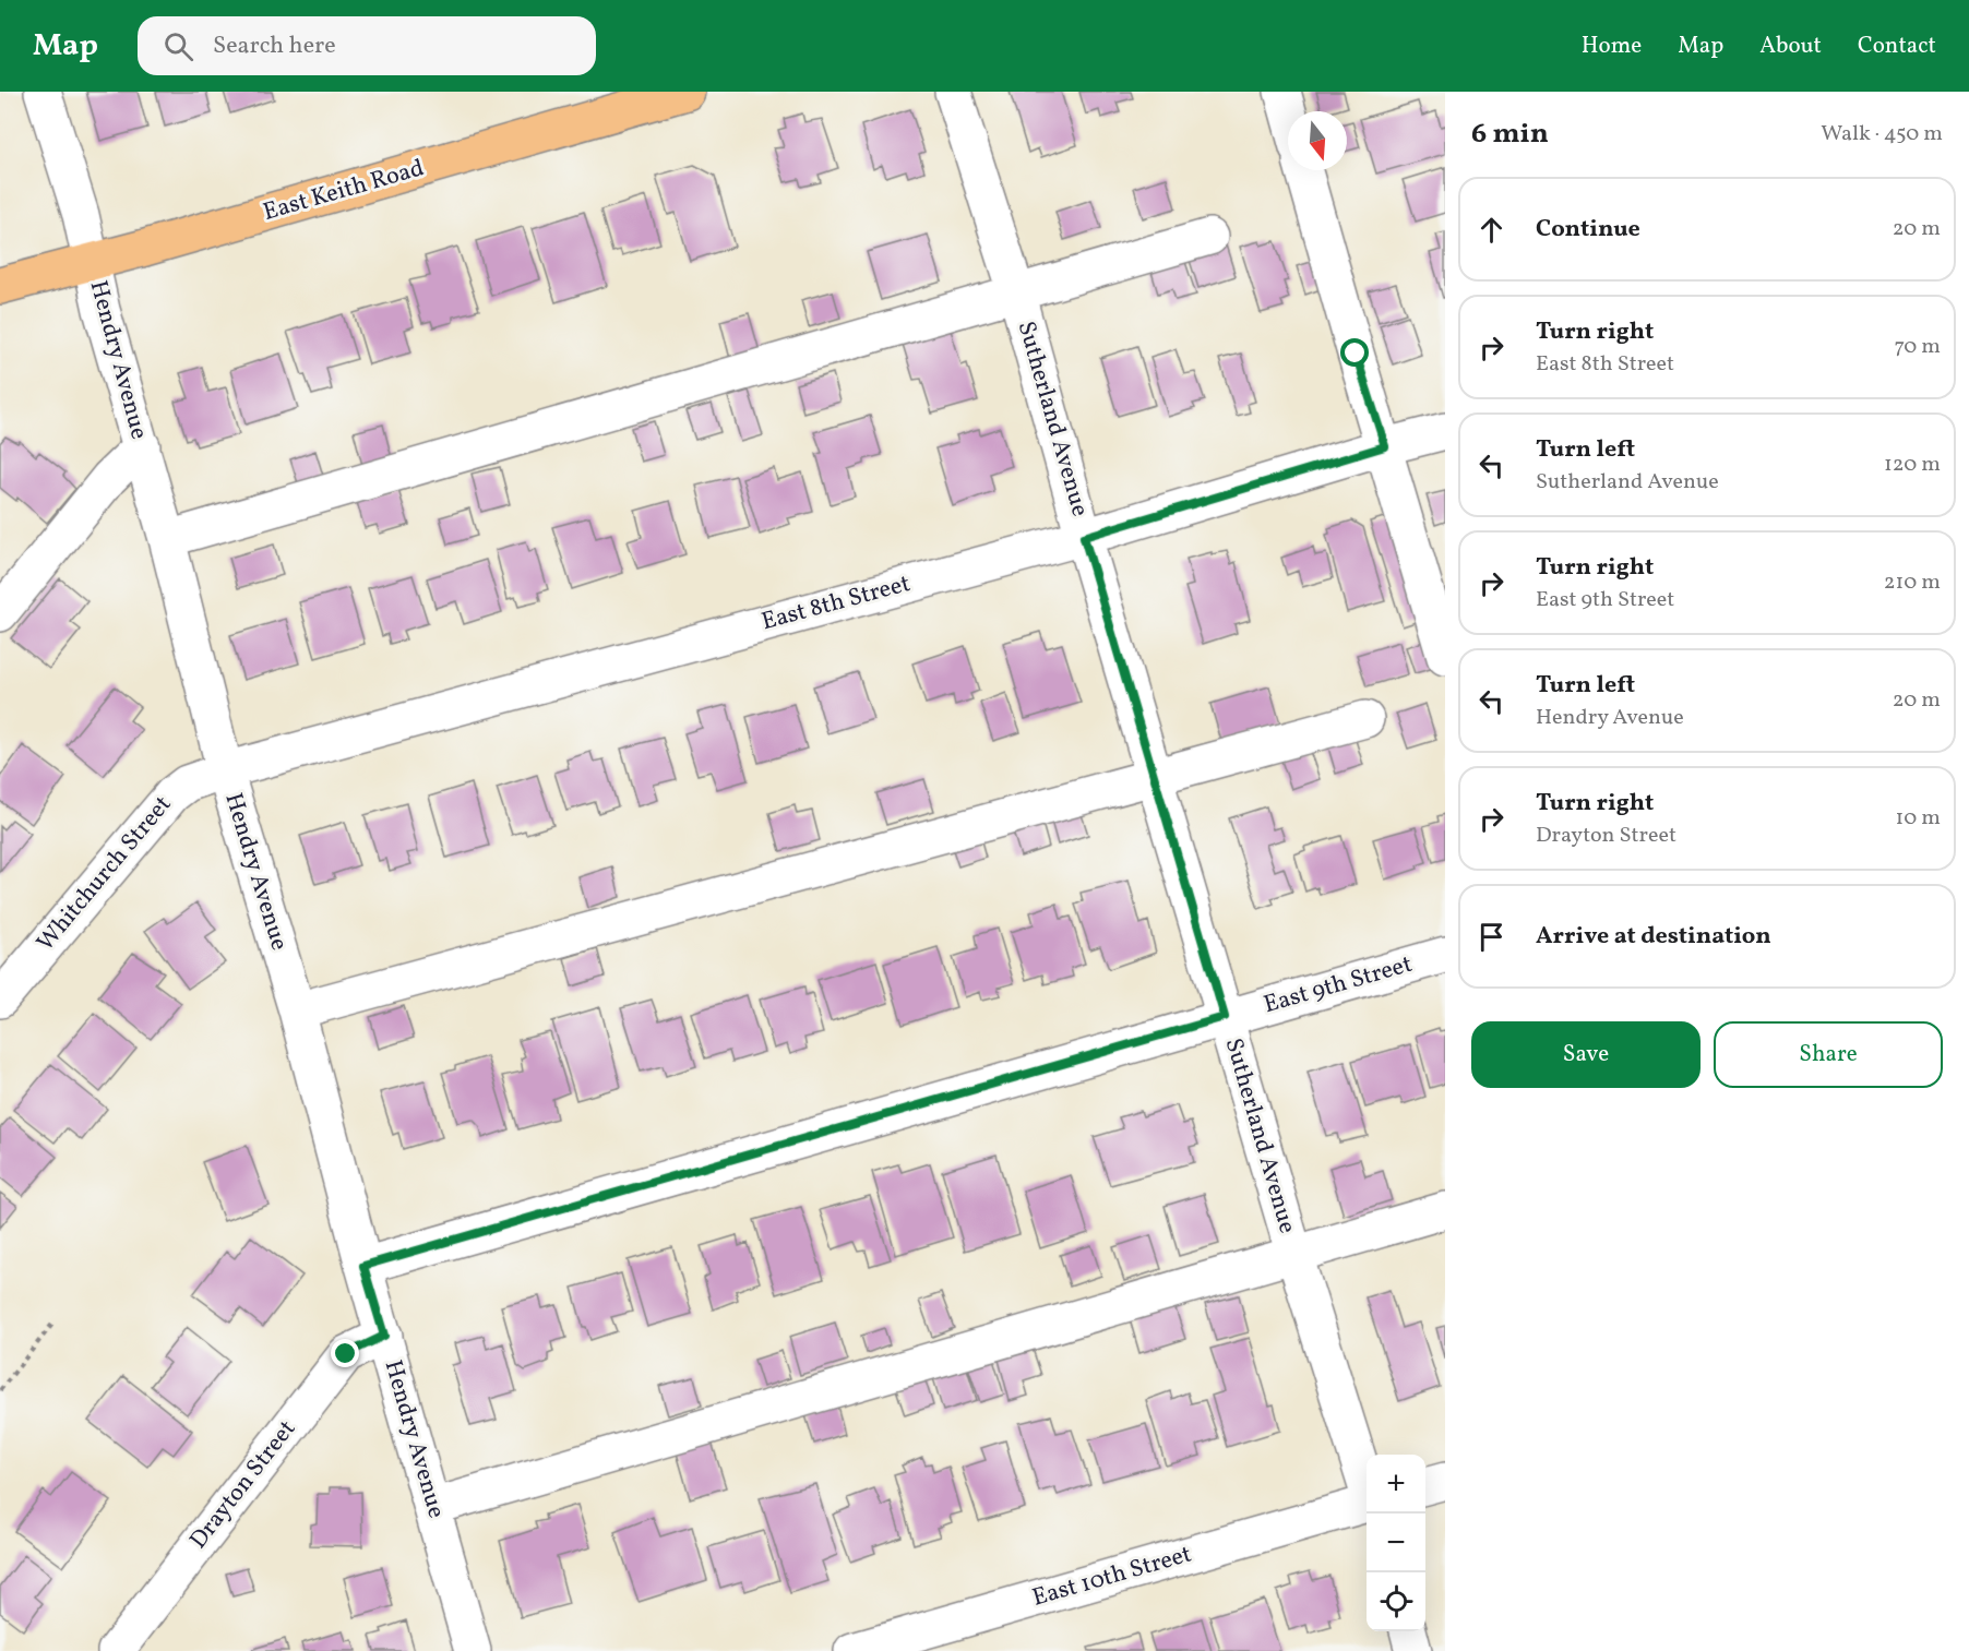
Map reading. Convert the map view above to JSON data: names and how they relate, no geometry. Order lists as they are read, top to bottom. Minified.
{"streets":{"main road":["East Keith Road"],"street":["Hendry Avenue","Sutherland Avenue","East 8th Street","Whitchurch Street","East 9th Street","Drayton Street","East 10th Street"]},"crossings":[["East Keith Road","Hendry Avenue"],["Hendry Avenue","East 8th Street"],["Hendry Avenue","Whitchurch Street"],["Hendry Avenue","East 9th Street"],["Hendry Avenue","Drayton Street"],["Sutherland Avenue","East 8th Street"],["Sutherland Avenue","East 9th Street"],["East 8th Street","Whitchurch Street"]],"north":"bottom","page":{"header":"Map","search":"Search here","nav":["Home","Map","About","Contact"],"heading":["6 min","Walk · 450 m"],"list":[["Continue","20 m"],["Turn right","East 8th Street","70 m"],["Turn left","Sutherland Avenue","120 m"],["Turn right","East 9th Street","210 m"],["Turn left","Hendry Avenue","20 m"],["Turn right","Drayton Street","10 m"],"Arrive at destination"],"buttons":["Save","Share"],"map_buttons":["+","−"]}}
